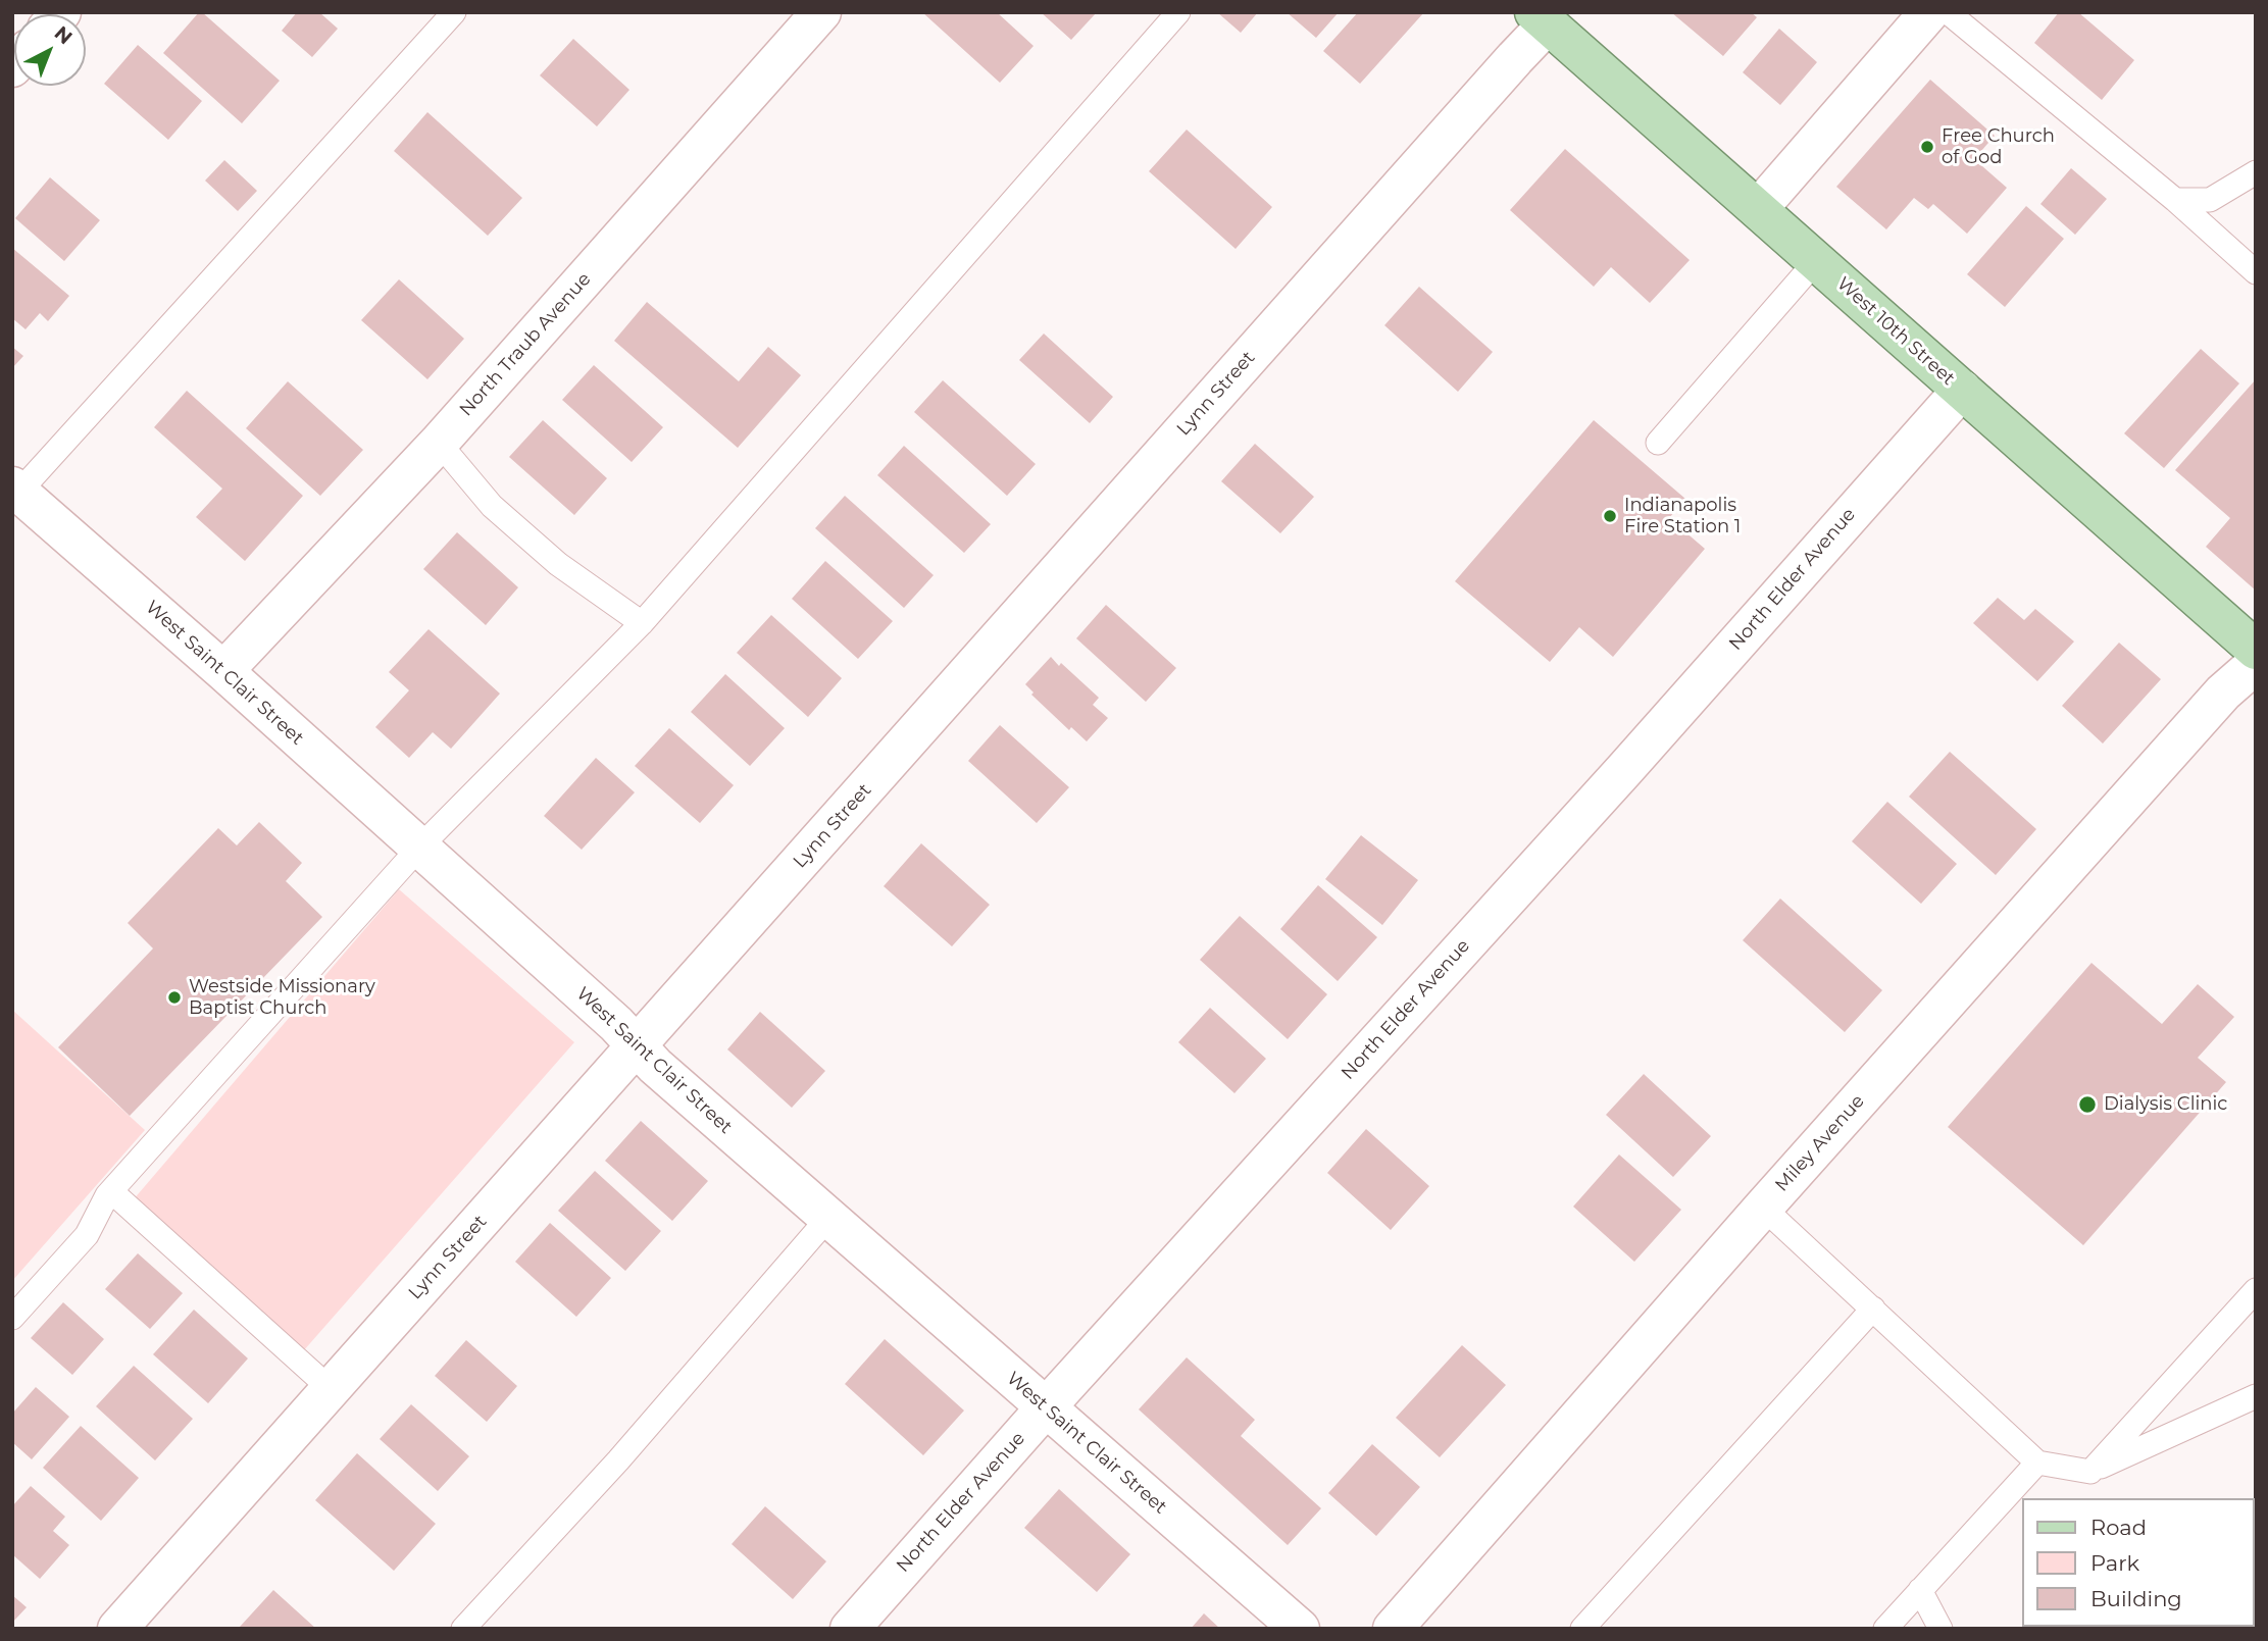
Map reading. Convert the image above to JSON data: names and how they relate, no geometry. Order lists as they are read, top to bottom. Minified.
{"streets":{"main road":["West 10th Street"],"street":["North Traub Avenue","Lynn Street","North Elder Avenue","West Saint Clair Street","Miley Avenue"]},"crossings":[["West 10th Street","Lynn Street"],["West 10th Street","North Elder Avenue"],["North Traub Avenue","West Saint Clair Street"],["Lynn Street","West Saint Clair Street"],["North Elder Avenue","West Saint Clair Street"]],"places":["Free Church of God","Indianapolis Fire Station 1","Westside Missionary Baptist Church","Dialysis Clinic"],"legend":["Road","Park","Building"],"north":"top right"}
